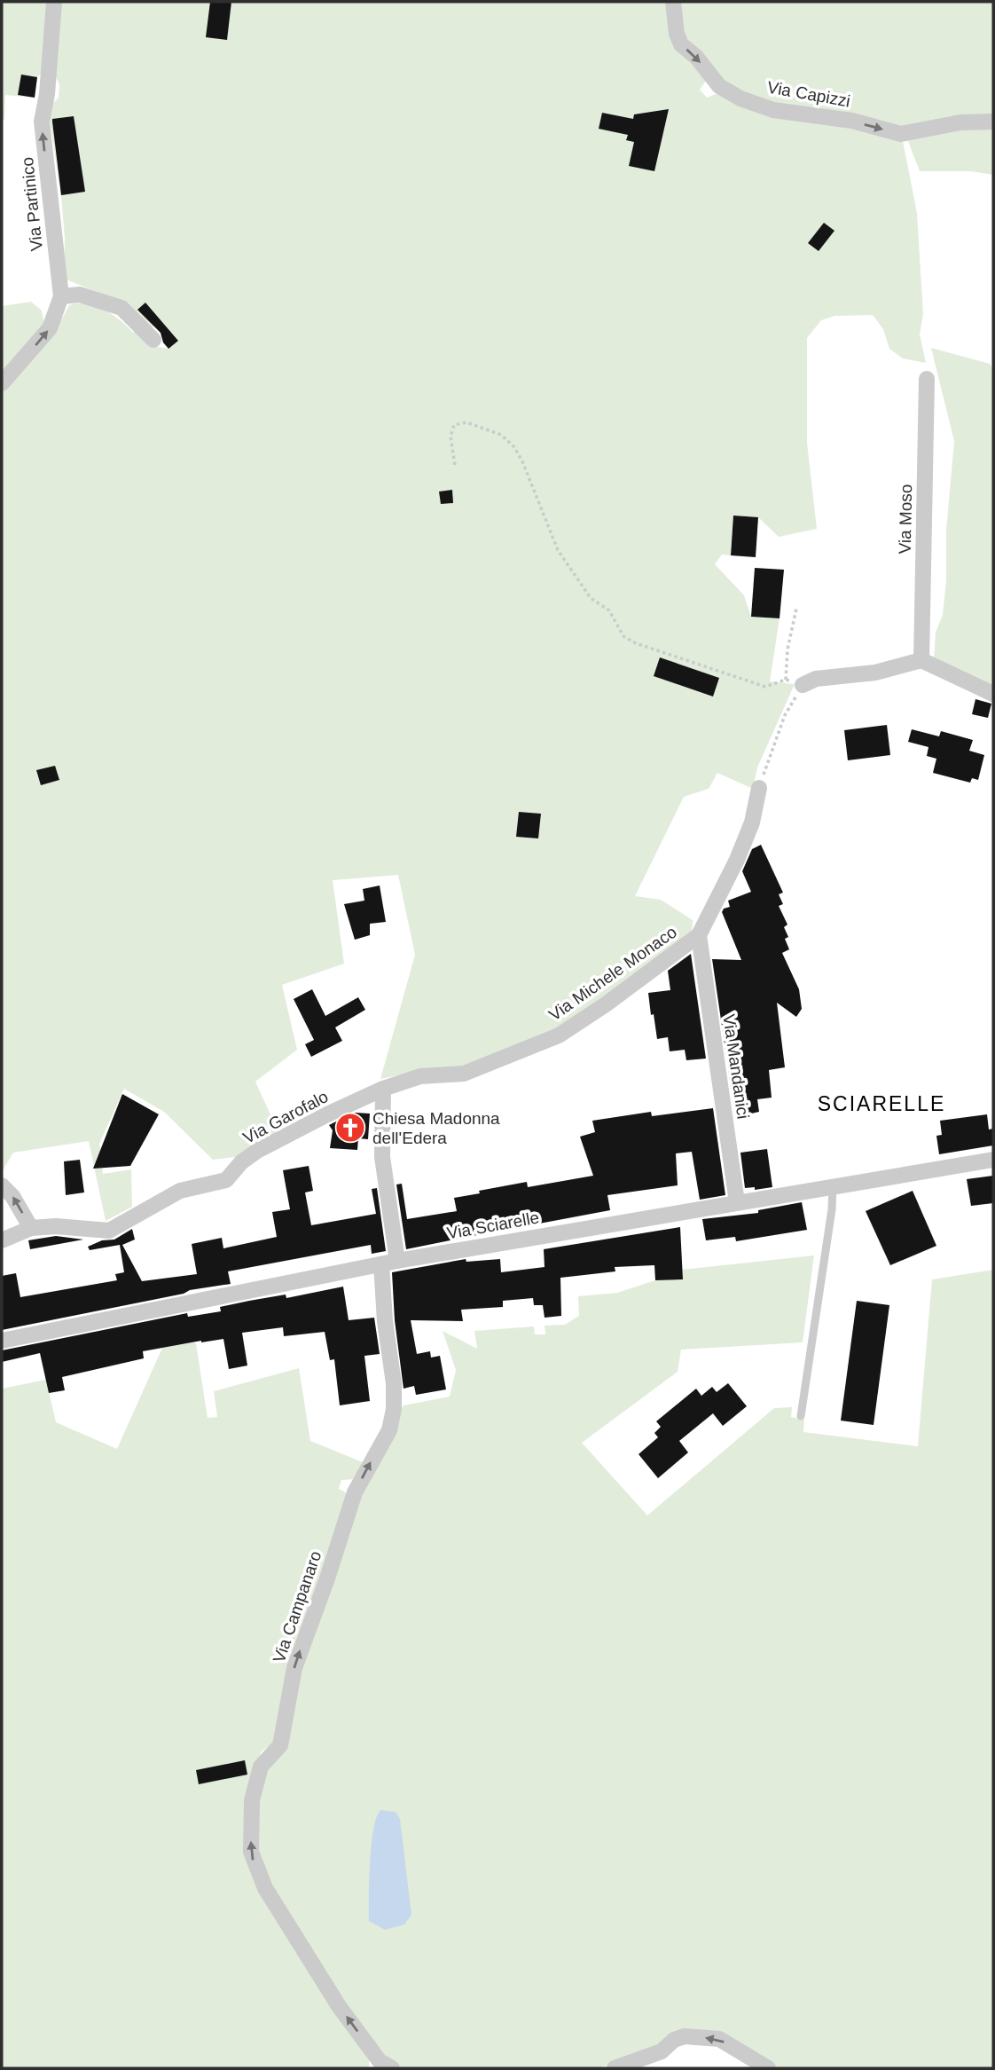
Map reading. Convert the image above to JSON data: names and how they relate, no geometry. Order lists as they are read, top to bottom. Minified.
{"streets":{"street":["Via Capizzi","Via Partinico","Via Moso","Via Michele Monaco","Via Mandanici","Via Garofalo","Via Sciarelle","Via Campanaro"]},"crossings":[["Via Michele Monaco","Via Mandanici"],["Via Michele Monaco","Via Garofalo"],["Via Mandanici","Via Sciarelle"],["Via Sciarelle","Via Campanaro"]],"one_way":["Via Capizzi","Via Partinico","Via Campanaro"],"districts":["SCIARELLE"],"places":{"church":["Chiesa Madonna dell'Edera"]}}
